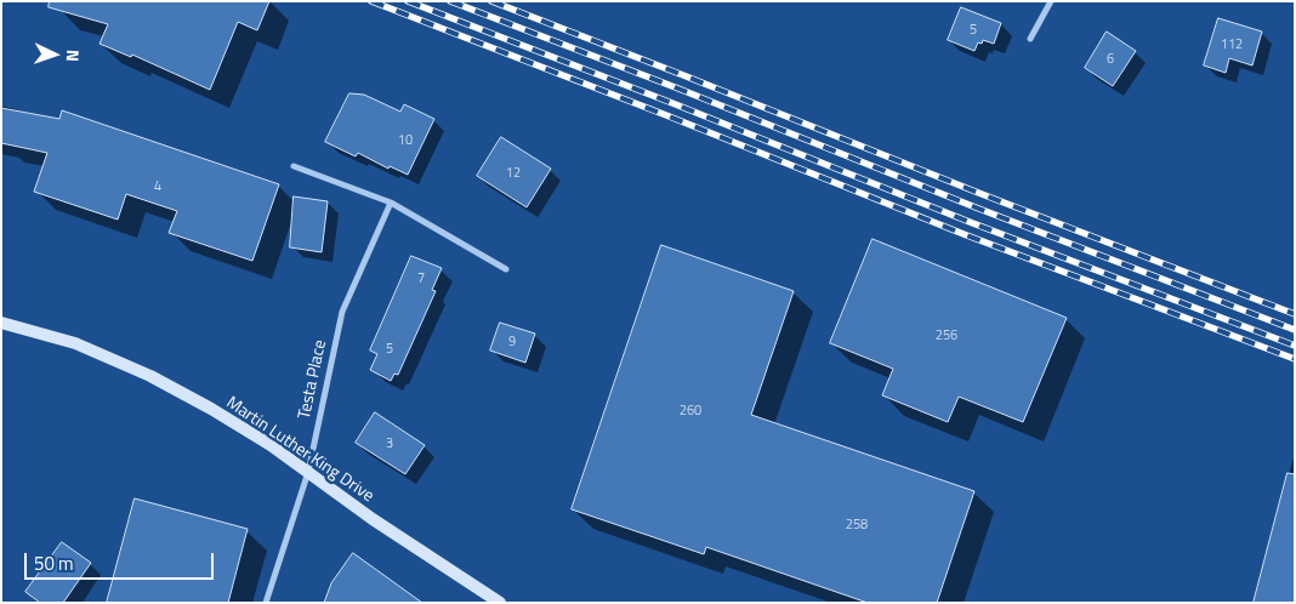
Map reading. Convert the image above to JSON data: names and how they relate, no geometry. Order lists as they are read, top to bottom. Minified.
{"streets":{"main road":["Martin Luther King Drive"],"street":["Testa Place"]},"crossings":[["Testa Place","Martin Luther King Drive"]],"house_numbers":["5","112","6","10","12","4","7","256","9","5","260","3","258"],"scale_bar":"50 m","north":"right"}
